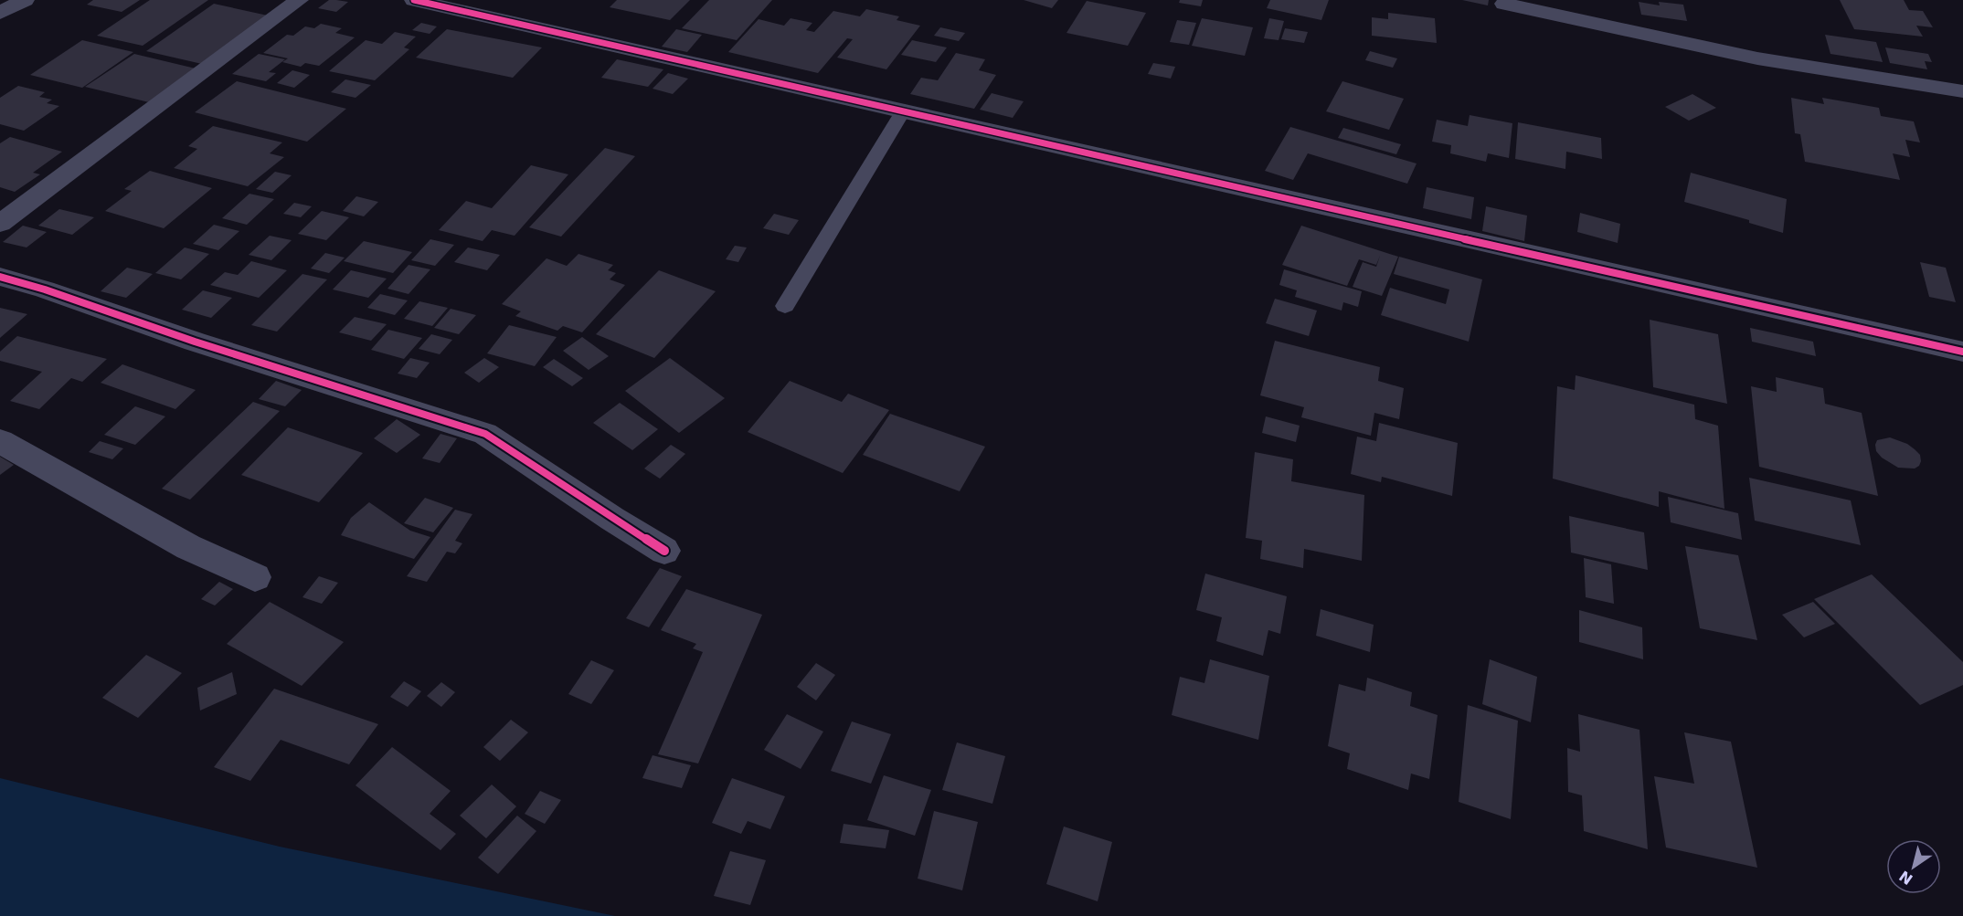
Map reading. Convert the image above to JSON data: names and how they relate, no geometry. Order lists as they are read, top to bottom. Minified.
{"north":"bottom left"}
